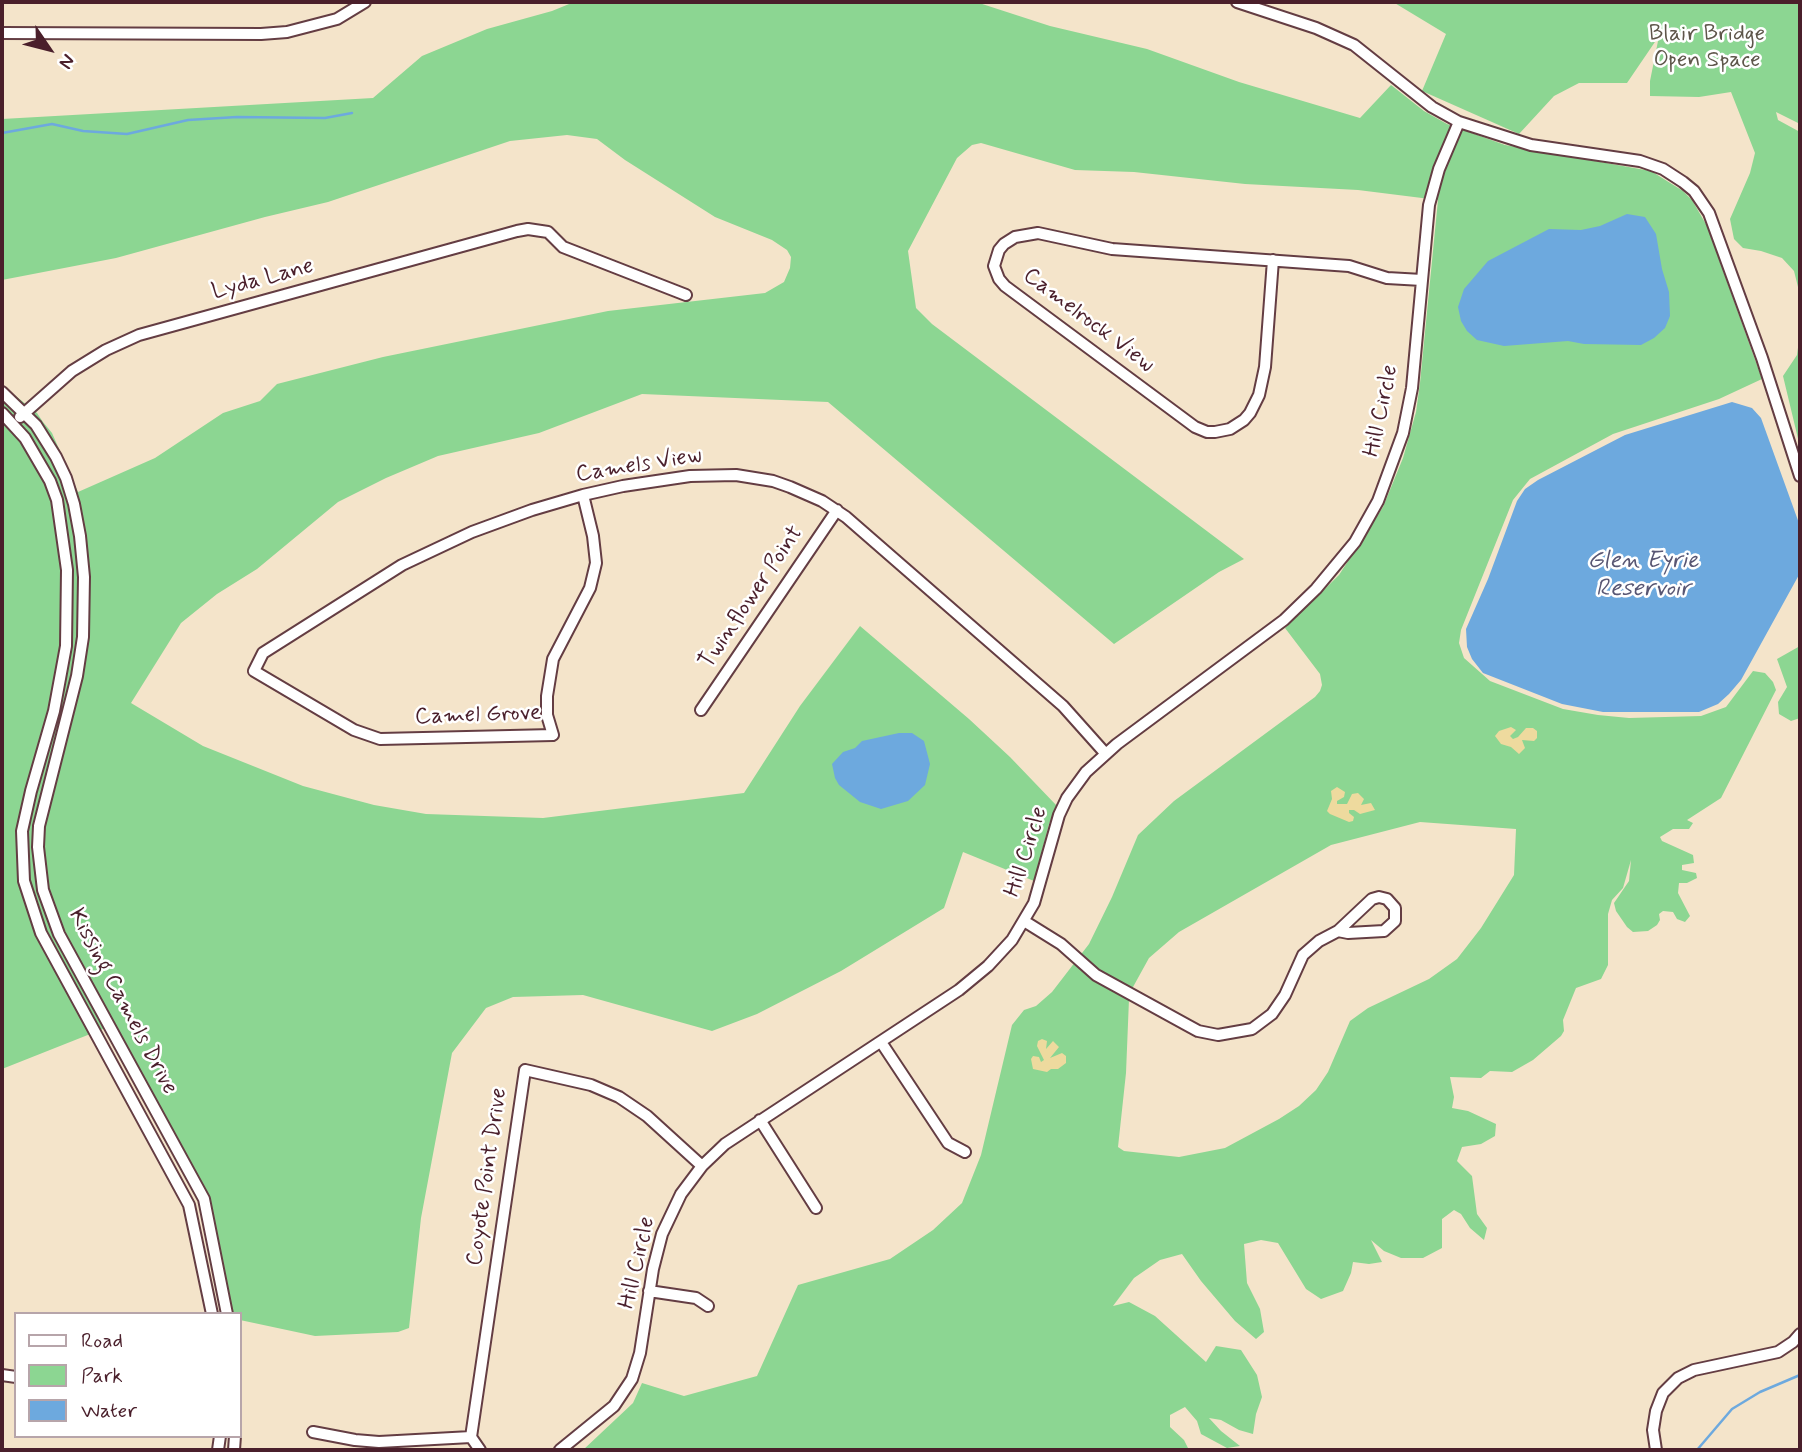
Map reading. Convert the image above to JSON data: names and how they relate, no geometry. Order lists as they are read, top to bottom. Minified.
{"streets":{"street":["Lyda Lane","Camelrock View","Hill Circle","Camels View","Twinflower Point","Camel Grove","Kissing Camels Drive","Coyote Point Drive"]},"crossings":[["Lyda Lane","Kissing Camels Drive"],["Camelrock View","Hill Circle"],["Hill Circle","Camels View"],["Hill Circle","Coyote Point Drive"],["Camels View","Twinflower Point"],["Camels View","Camel Grove"]],"water":["Glen Eyrie Reservoir"],"parks":["Blair Bridge Open Space"],"legend":["Road","Park","Water"],"north":"bottom right"}
